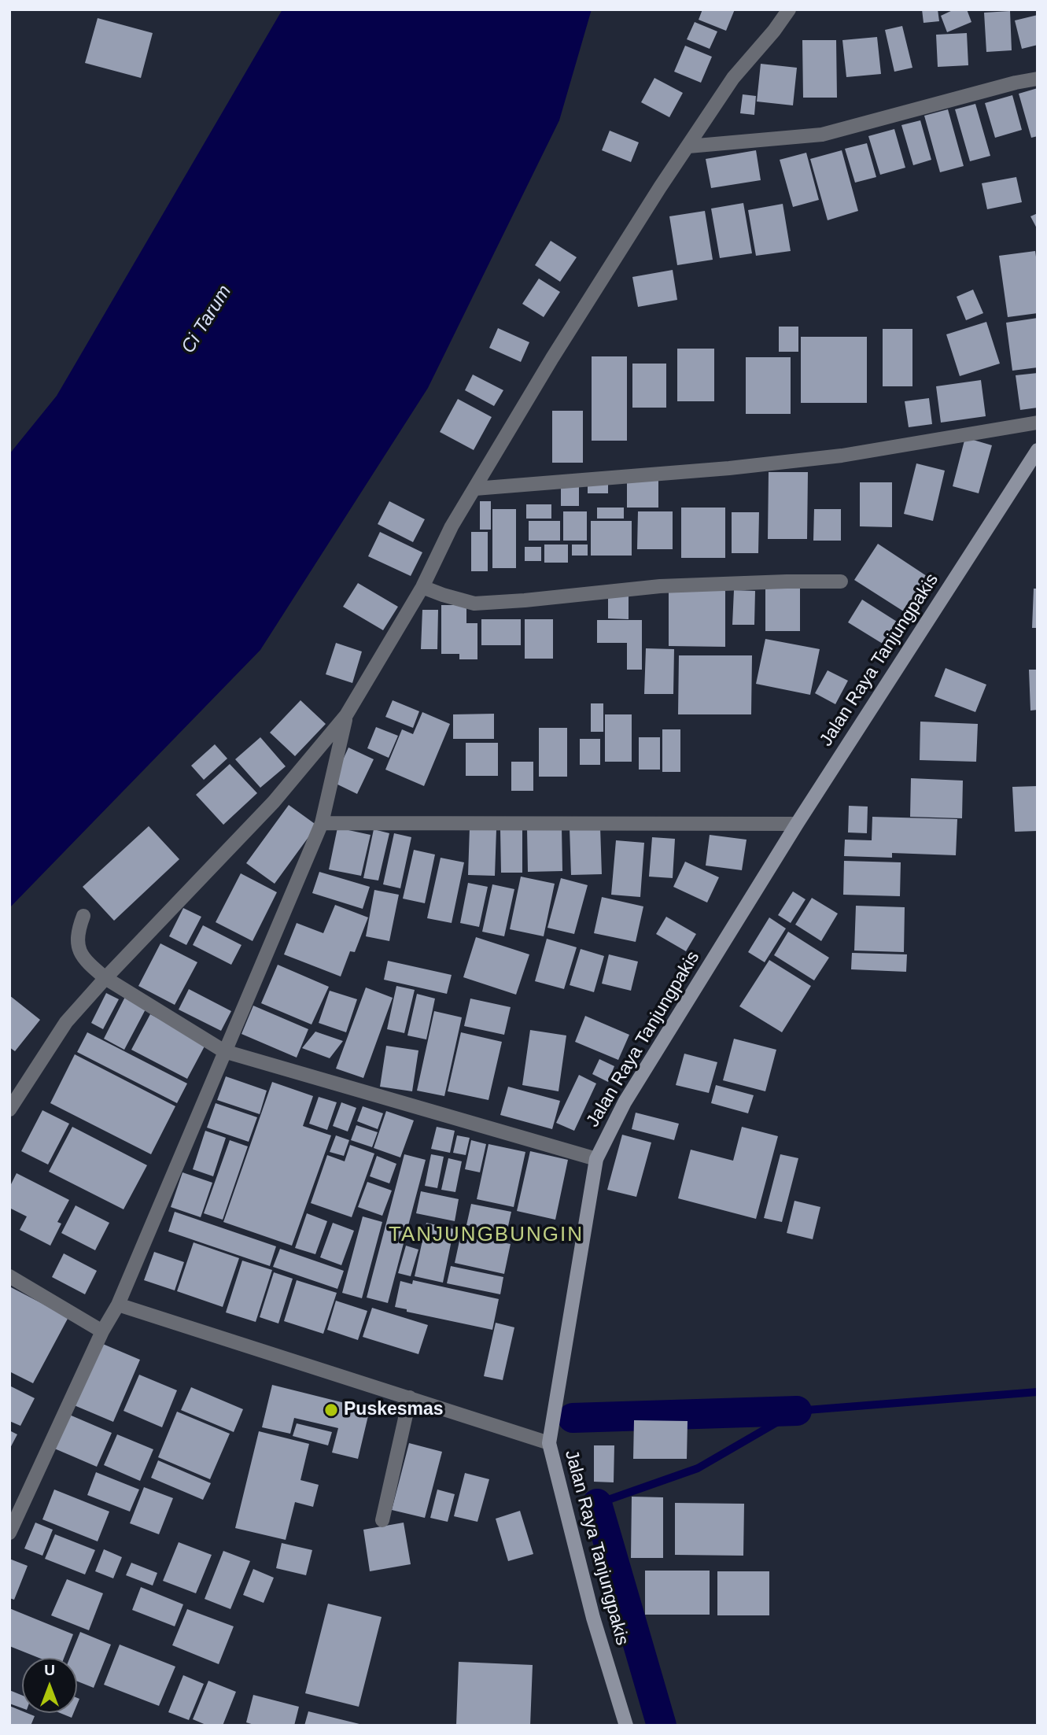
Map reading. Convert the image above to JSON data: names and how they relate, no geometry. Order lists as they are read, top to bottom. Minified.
{"streets":{"street":["Jalan Raya Tanjungpakis"]},"districts":["TANJUNGBUNGIN"],"water":["Ci Tarum"],"places":["Puskesmas"],"north":"top"}
